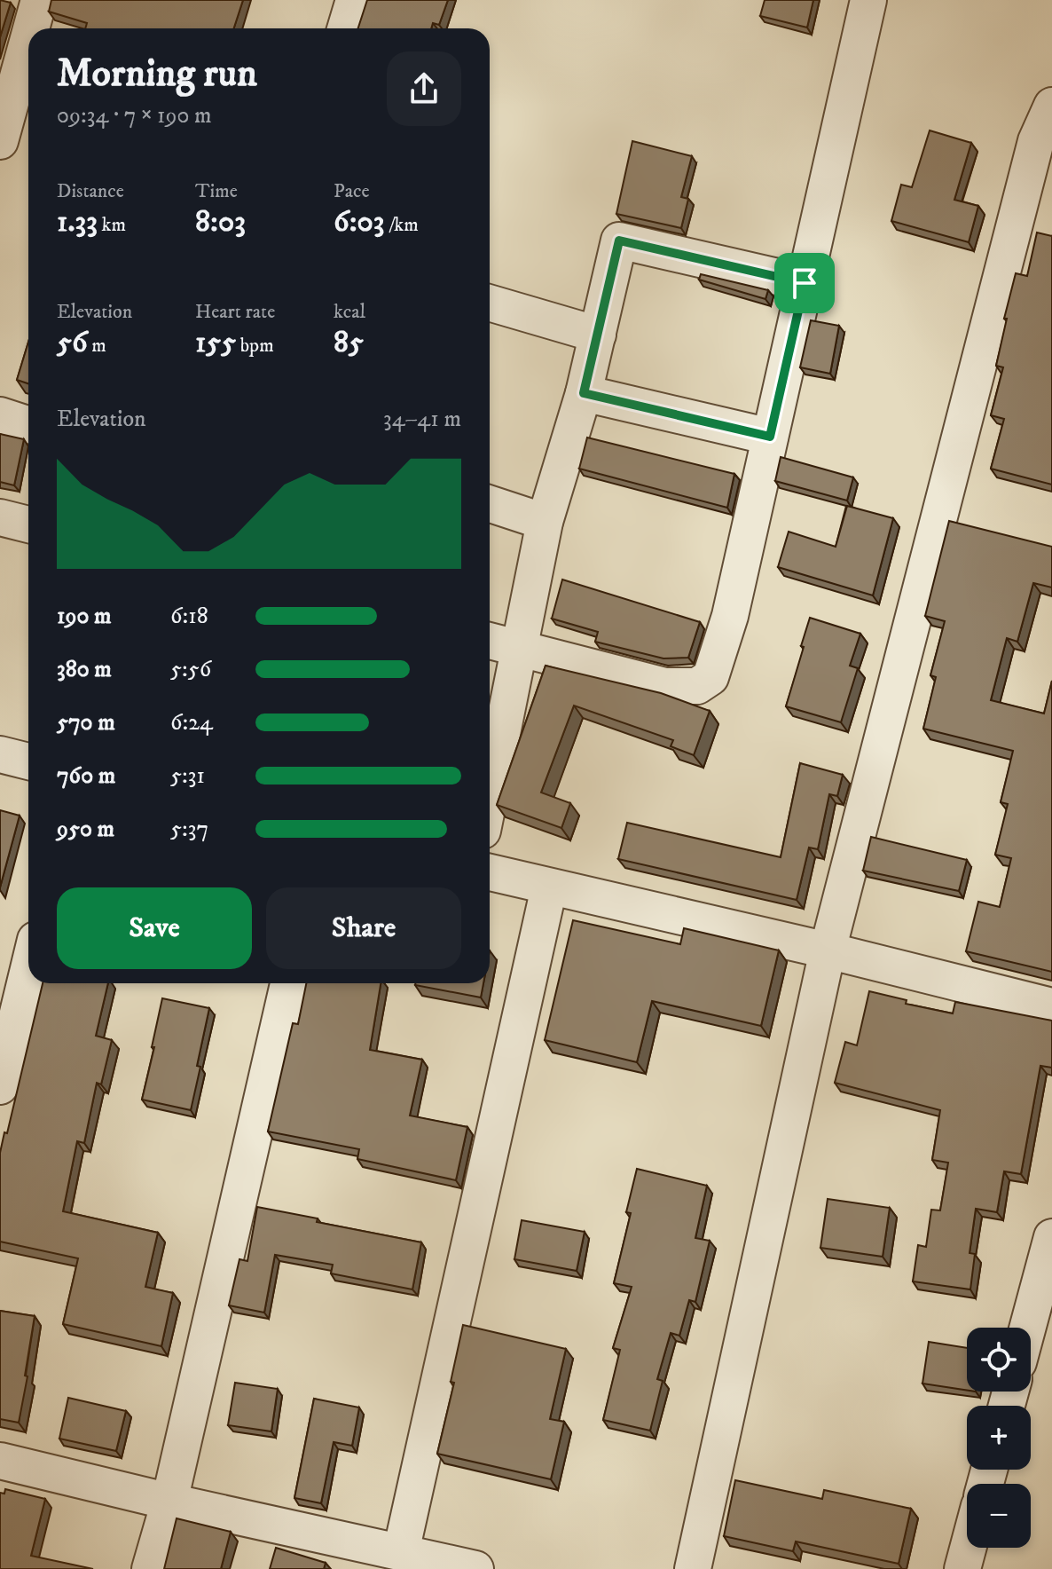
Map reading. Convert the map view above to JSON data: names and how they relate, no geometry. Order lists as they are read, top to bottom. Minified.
{"page":{"heading":["Morning run","09:34 · 7 × 190 m"],"stats":[["Distance","1.33 km"],["Time","8:03"],["Pace","6:03 /km"],["Elevation","56 m"],["Heart rate","155 bpm"],["kcal","85"]],"chart":["Elevation","34–41 m"],"list":[{"name":"190 m","note":"6:18"},{"name":"380 m","note":"5:56"},{"name":"570 m","note":"6:24"},{"name":"760 m","note":"5:31"},{"name":"950 m","note":"5:37"}],"buttons":["Save","Share"],"map_buttons":["+","−"]}}
